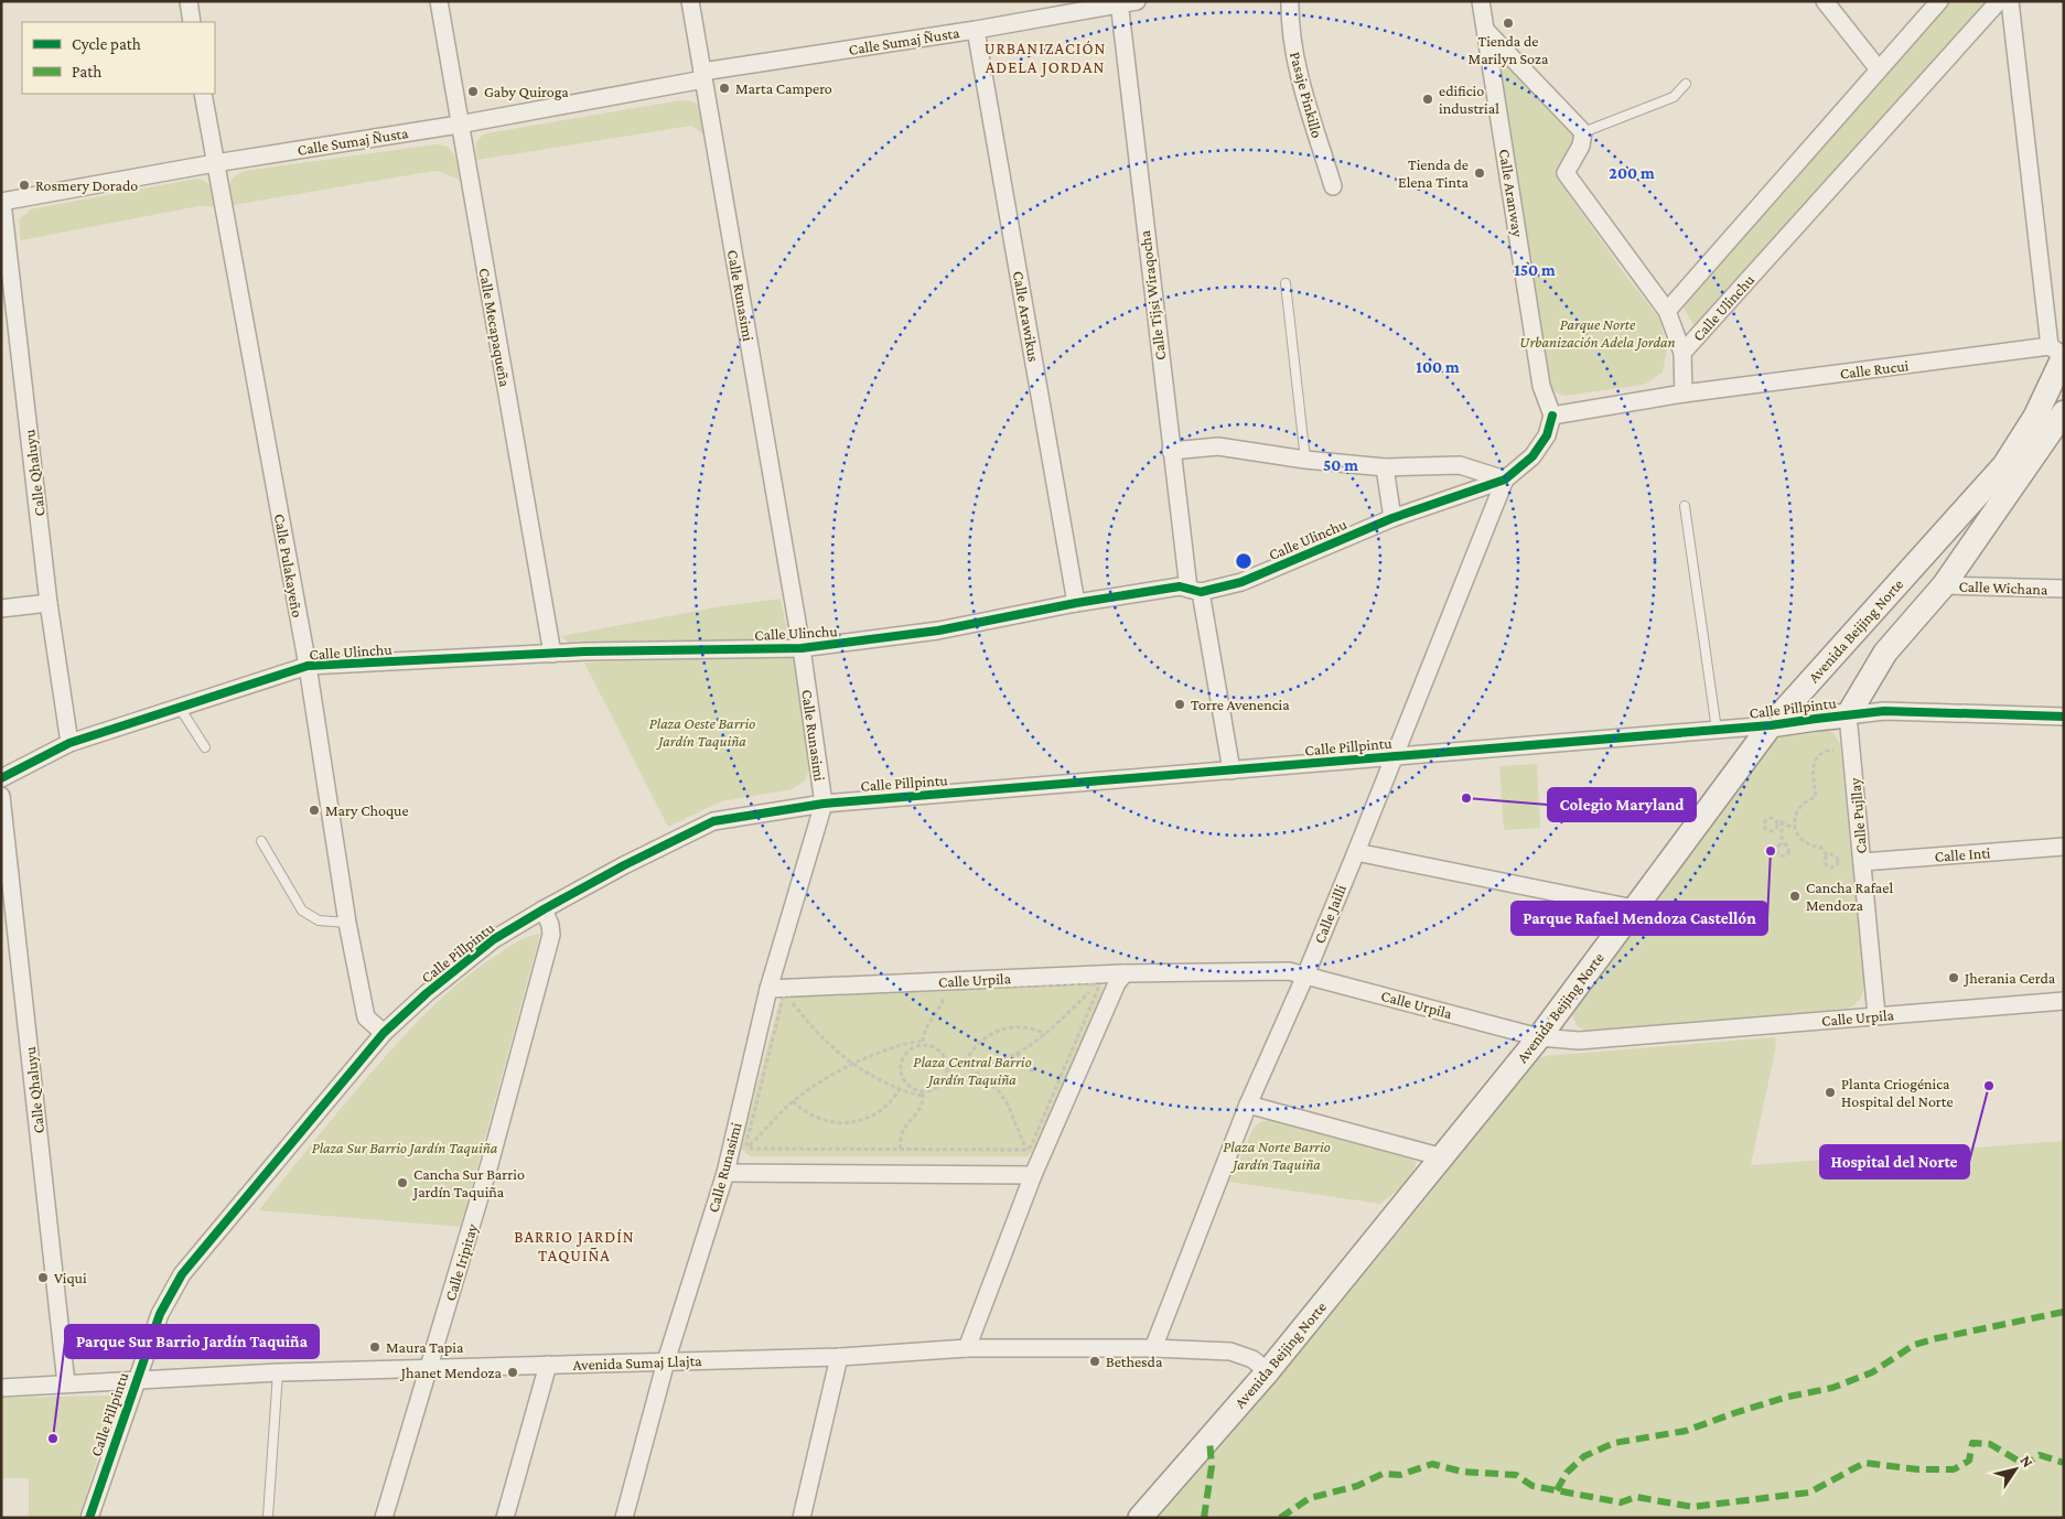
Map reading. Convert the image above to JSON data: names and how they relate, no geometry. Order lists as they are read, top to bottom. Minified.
{"streets":{"street":["Calle Sumaj Ñusta","Pasaje Pinkillo","Calle Aranway","Calle Runasimi","Calle Tijsi Wiraqocha","Calle Ulinchu","Calle Arawikus","Calle Mecapaqueña","Calle Rucui","Calle Qhaluyu","Calle Pulakayeño","Calle Wichana","Avenida Beijing Norte","Calle Pillpintu","Calle Pujllay","Calle Inti","Calle Jailli","Calle Urpila","Calle Iripitay","Avenida Sumaj Llajta"]},"crossings":[["Calle Sumaj Ñusta","Calle Runasimi"],["Calle Sumaj Ñusta","Calle Tijsi Wiraqocha"],["Calle Sumaj Ñusta","Calle Arawikus"],["Calle Sumaj Ñusta","Calle Mecapaqueña"],["Calle Sumaj Ñusta","Calle Qhaluyu"],["Calle Sumaj Ñusta","Calle Pulakayeño"],["Calle Aranway","Calle Ulinchu"],["Calle Runasimi","Calle Ulinchu"],["Calle Runasimi","Calle Pillpintu"],["Calle Runasimi","Calle Urpila"],["Calle Runasimi","Avenida Sumaj Llajta"],["Calle Tijsi Wiraqocha","Calle Ulinchu"],["Calle Tijsi Wiraqocha","Calle Pillpintu"],["Calle Ulinchu","Calle Arawikus"],["Calle Ulinchu","Calle Mecapaqueña"],["Calle Ulinchu","Calle Rucui"],["Calle Ulinchu","Calle Qhaluyu"],["Calle Ulinchu","Calle Pulakayeño"],["Calle Ulinchu","Calle Jailli"],["Calle Rucui","Avenida Beijing Norte"],["Calle Qhaluyu","Avenida Sumaj Llajta"],["Calle Pulakayeño","Calle Pillpintu"],["Avenida Beijing Norte","Calle Pillpintu"],["Avenida Beijing Norte","Calle Urpila"],["Avenida Beijing Norte","Avenida Sumaj Llajta"],["Calle Pillpintu","Calle Pujllay"],["Calle Pillpintu","Calle Jailli"],["Calle Pillpintu","Calle Iripitay"],["Calle Pillpintu","Avenida Sumaj Llajta"],["Calle Pujllay","Calle Inti"],["Calle Pujllay","Calle Urpila"],["Calle Jailli","Calle Urpila"],["Calle Jailli","Avenida Sumaj Llajta"],["Calle Iripitay","Avenida Sumaj Llajta"]],"districts":["URBANIZACIÓN ADELA JORDAN","BARRIO JARDÍN TAQUIÑA"],"parks":["Parque Norte Urbanización Adela Jordan","Plaza Oeste Barrio Jardín Taquiña","Plaza Central Barrio Jardín Taquiña","Plaza Norte Barrio Jardín Taquiña","Plaza Sur Barrio Jardín Taquiña"],"places":["Tienda de Marilyn Soza","Marta Campero","Gaby Quiroga","edificio industrial","Tienda de Elena Tinta","Rosmery Dorado","Torre Avenencia","Colegio Maryland","Mary Choque","Parque Rafael Mendoza Castellón","Cancha Rafael Mendoza","Jherania Cerda","Hospital del Norte","Planta Criogénica Hospital del Norte","Cancha Sur Barrio Jardín Taquiña","Viqui","Maura Tapia","Bethesda","Jhanet Mendoza","Parque Sur Barrio Jardín Taquiña"],"legend":["Cycle path","Path"],"north":"top right","rings":["200 m","150 m","100 m","50 m"]}
